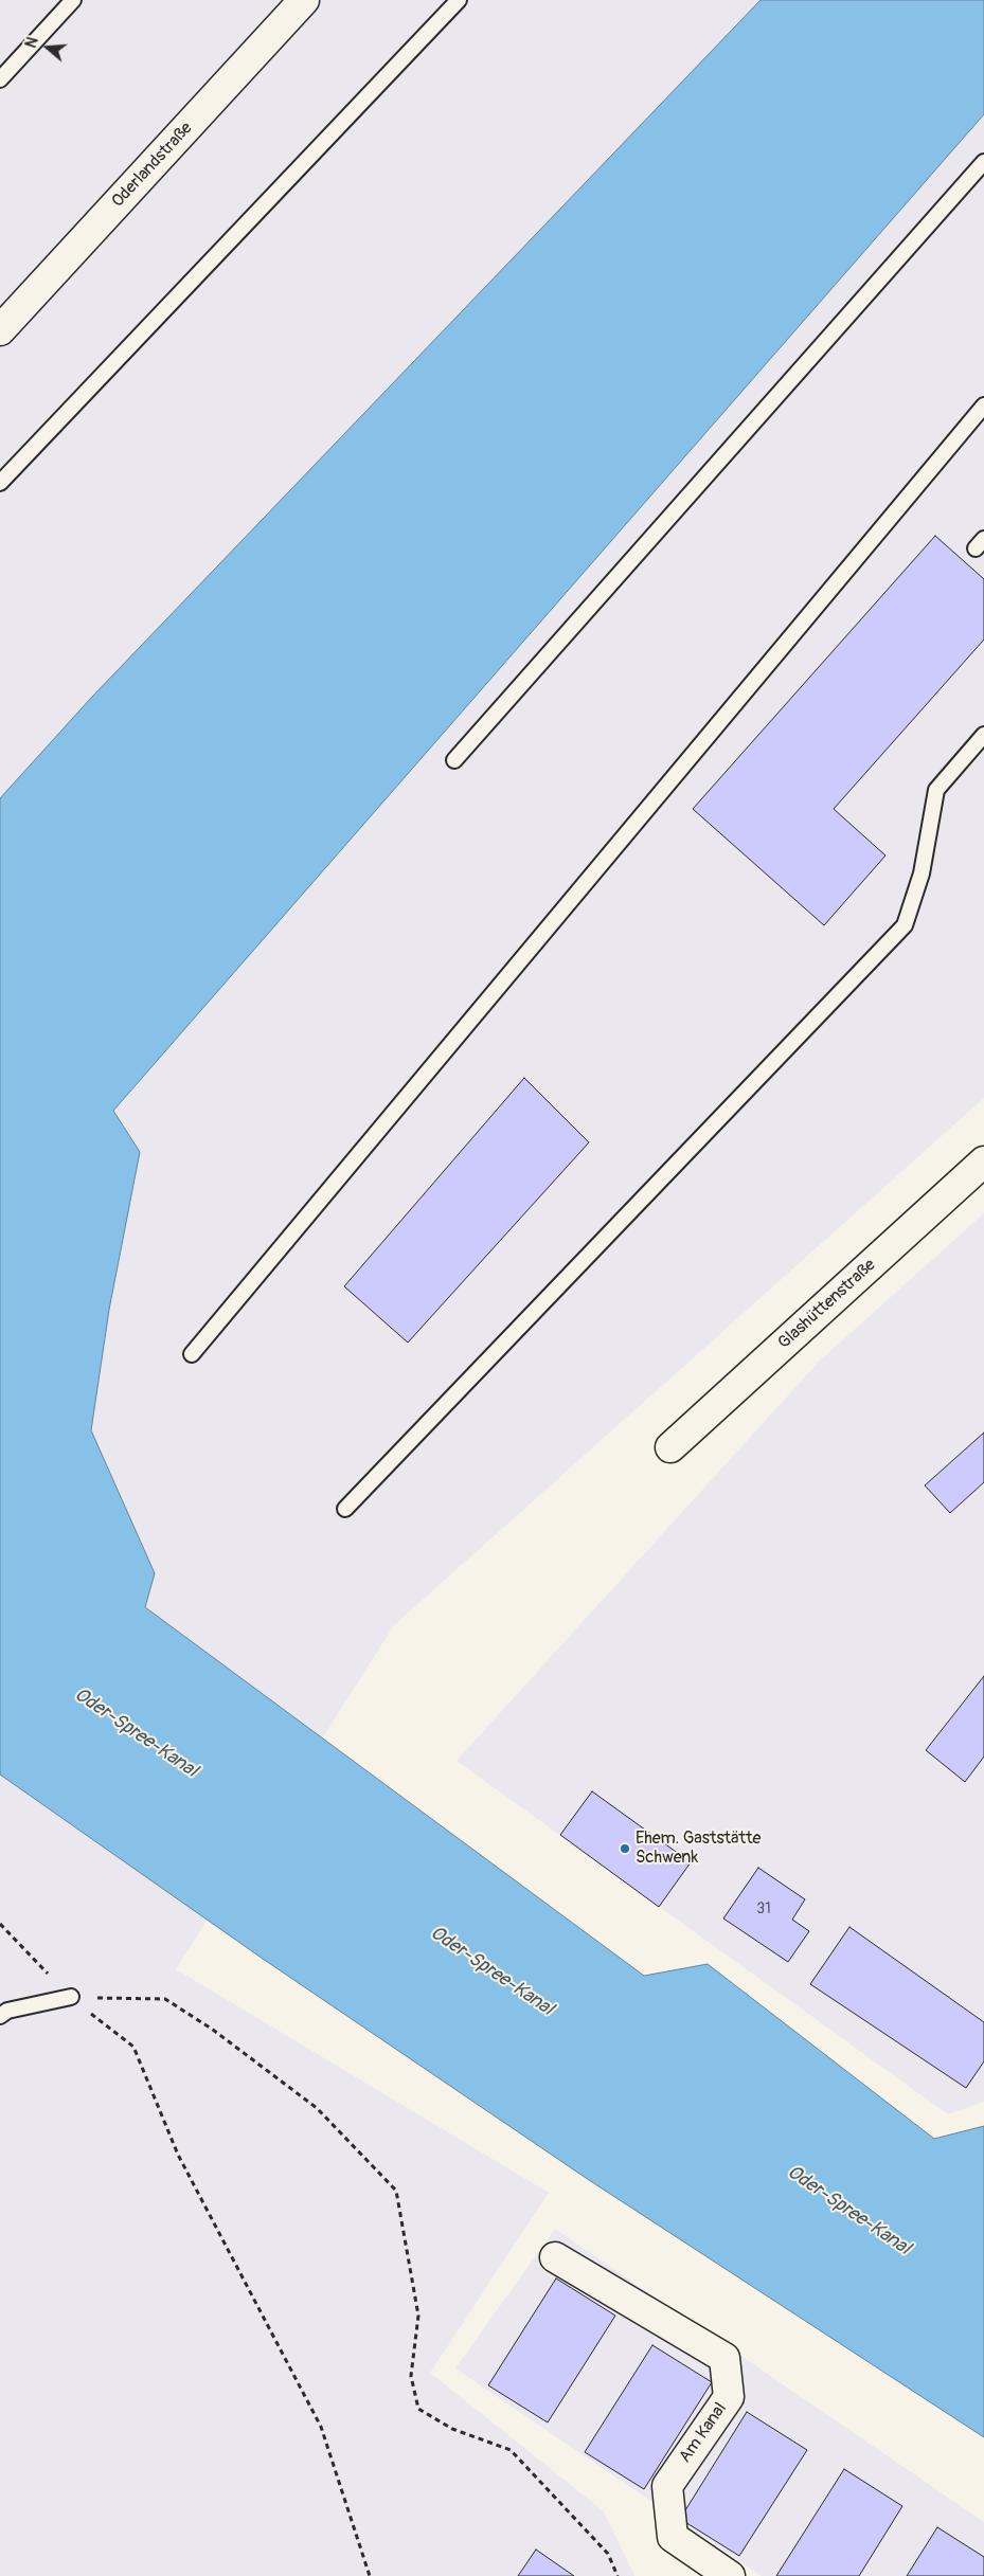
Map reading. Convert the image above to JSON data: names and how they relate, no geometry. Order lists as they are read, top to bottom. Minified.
{"streets":{"street":["Oderlandstraße","Glashüttenstraße","Am Kanal"]},"water":["Oder-Spree-Kanal"],"places":["Ehem. Gaststätte Schwenk"],"house_numbers":["31"],"north":"left"}
